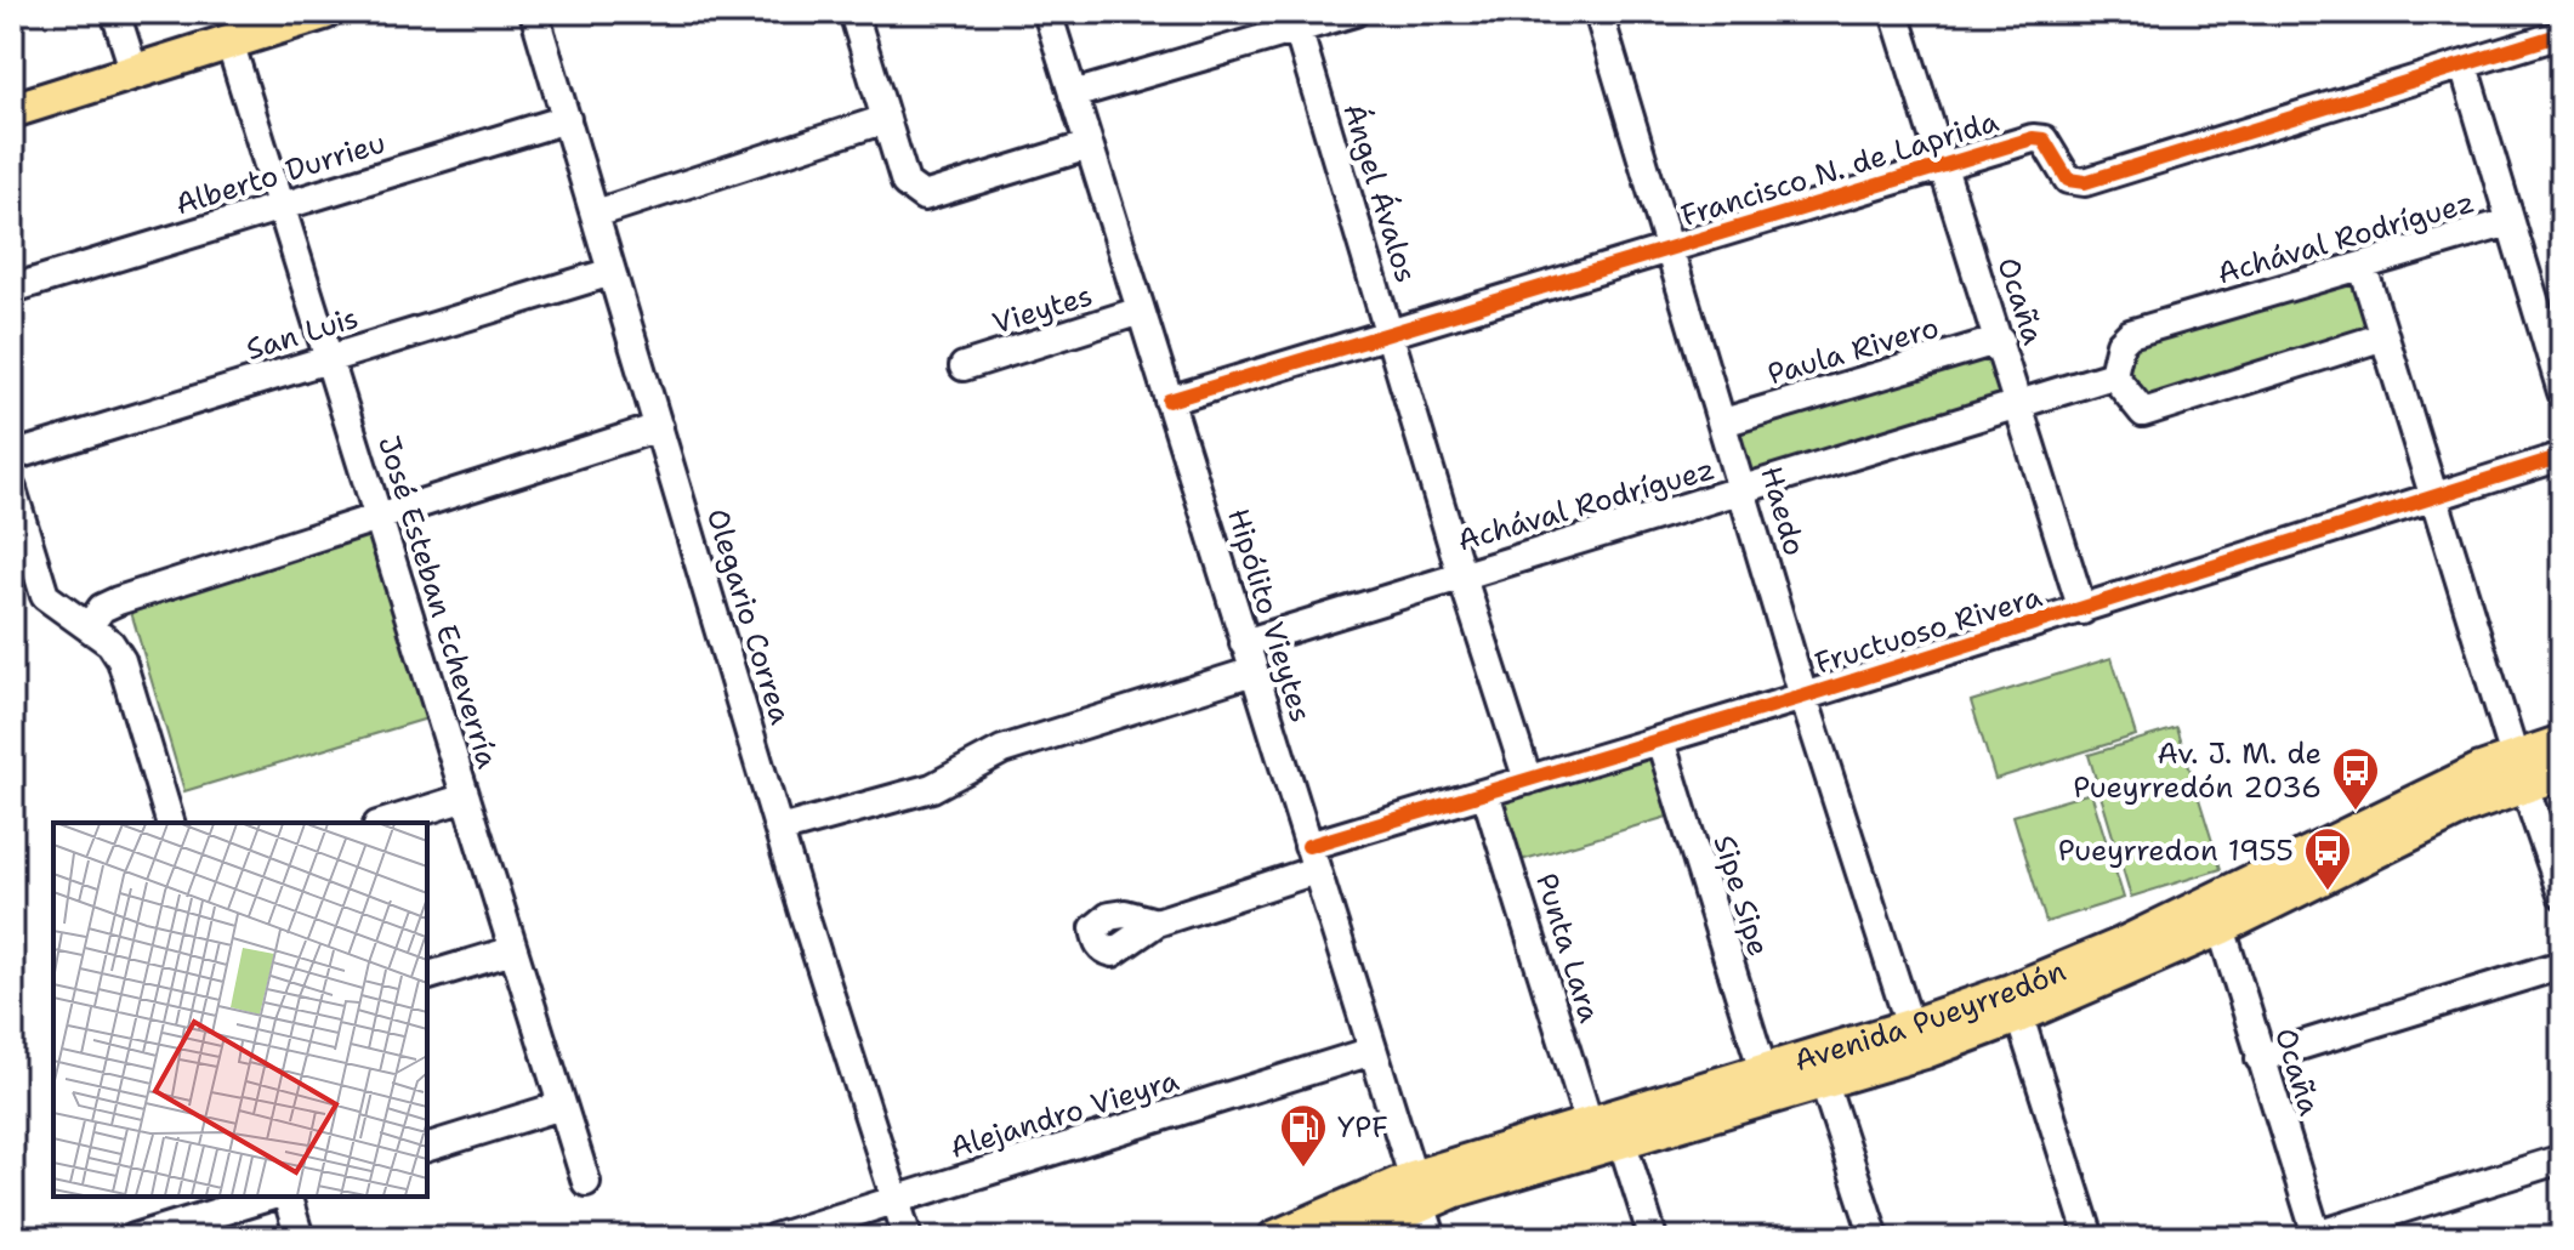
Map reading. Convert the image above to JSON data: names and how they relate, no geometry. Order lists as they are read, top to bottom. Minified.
{"streets":{"main road":["Avenida Pueyrredón"],"street":["Francisco N. de Laprida","Alberto Durrieu","Ángel Ávalos","Achával Rodríguez","Ocaña","Vieytes","San Luis","Paula Rivero","Haedo","José Esteban Echeverría","Hipólito Vieytes","Olegario Correa","Fructuoso Rivera","Sipe Sipe","Punta Lara","Alejandro Vieyra"]},"crossings":[["Francisco N. de Laprida","Ángel Ávalos"],["Francisco N. de Laprida","Ocaña"],["Francisco N. de Laprida","Haedo"],["Francisco N. de Laprida","Hipólito Vieytes"],["Alberto Durrieu","José Esteban Echeverría"],["Alberto Durrieu","Olegario Correa"],["Ángel Ávalos","Achával Rodríguez"],["Ángel Ávalos","Fructuoso Rivera"],["Achával Rodríguez","Ocaña"],["Achával Rodríguez","Haedo"],["Achával Rodríguez","Hipólito Vieytes"],["Ocaña","Paula Rivero"],["Ocaña","Fructuoso Rivera"],["Ocaña","Avenida Pueyrredón"],["Vieytes","Hipólito Vieytes"],["San Luis","José Esteban Echeverría"],["San Luis","Olegario Correa"],["Paula Rivero","Haedo"],["Haedo","Fructuoso Rivera"],["Haedo","Avenida Pueyrredón"],["Hipólito Vieytes","Fructuoso Rivera"],["Hipólito Vieytes","Avenida Pueyrredón"],["Hipólito Vieytes","Alejandro Vieyra"],["Olegario Correa","Alejandro Vieyra"],["Fructuoso Rivera","Sipe Sipe"],["Fructuoso Rivera","Punta Lara"],["Sipe Sipe","Avenida Pueyrredón"],["Punta Lara","Avenida Pueyrredón"]],"places":{"bus stop":["Av. J. M. de Pueyrredón 2036","Pueyrredon 1955"],"fuel station":["YPF"]}}
